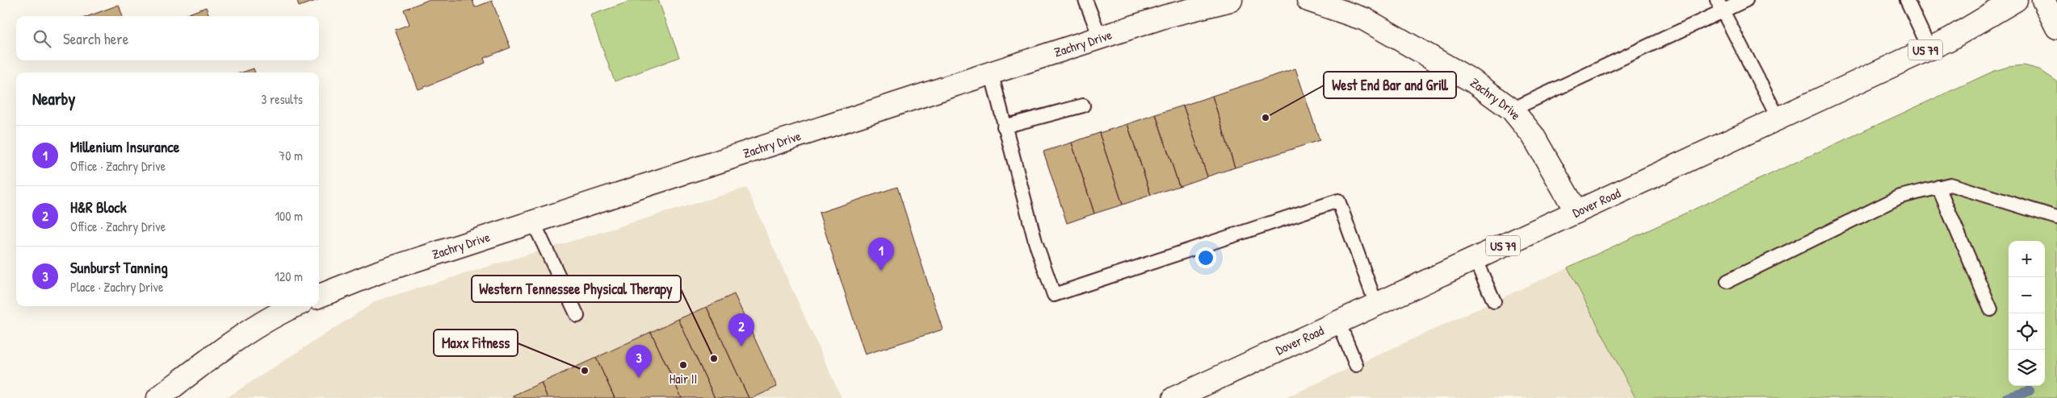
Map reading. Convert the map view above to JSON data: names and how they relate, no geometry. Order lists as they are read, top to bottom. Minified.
{"streets":{"street":["Zachry Drive","US 79","Dover Road"]},"crossings":[["Zachry Drive","Dover Road"]],"places":["West End Bar and Grill","Western Tennessee Physical Therapy","Hair II","Maxx Fitness"],"page":{"search":"Search here","heading":["Nearby","3 results"],"list":[{"mark":"1","name":"Millenium Insurance","note":"Office · Zachry Drive","value":"70 m"},{"mark":"2","name":"H&R Block","note":"Office · Zachry Drive","value":"100 m"},{"mark":"3","name":"Sunburst Tanning","note":"Place · Zachry Drive","value":"120 m"}],"pins":["1","2","3"],"map_buttons":["+","−"]}}
